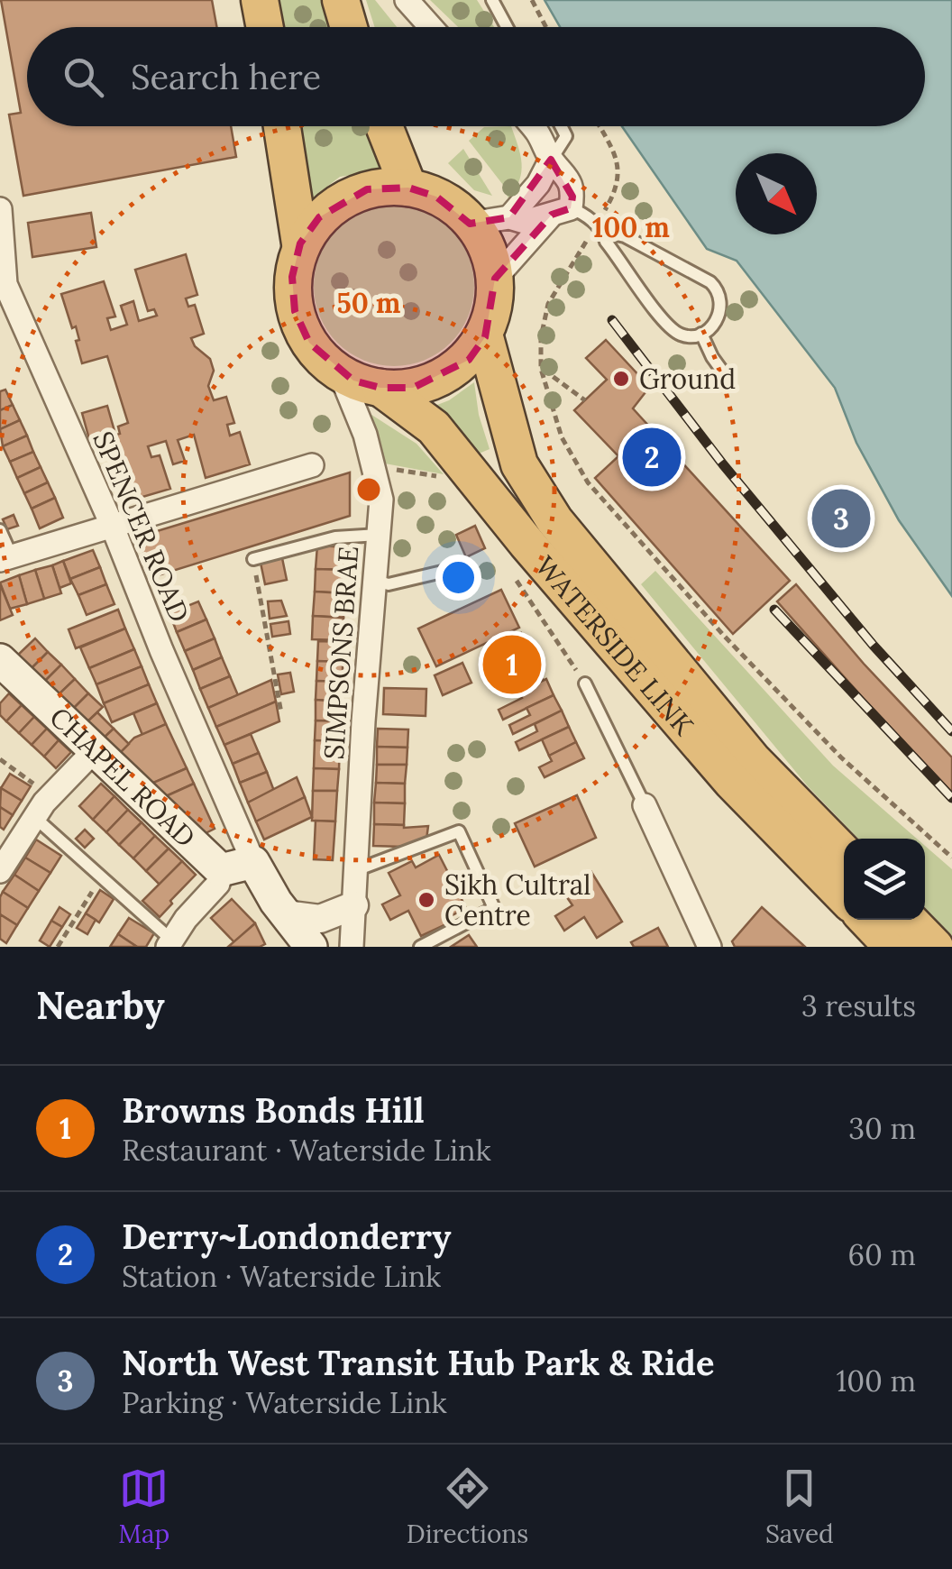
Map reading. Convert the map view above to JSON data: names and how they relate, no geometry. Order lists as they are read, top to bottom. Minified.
{"streets":{"highway":["WATERSIDE LINK"],"main road":["CHAPEL ROAD"],"street":["SPENCER ROAD","SIMPSONS BRAE"]},"crossings":[["WATERSIDE LINK","SIMPSONS BRAE"]],"places":["Ground","Sikh Cultral Centre"],"north":"bottom right","page":{"search":"Search here","pins":["2","3","1"],"heading":["Nearby","3 results"],"list":[{"mark":"1","name":"Browns Bonds Hill","note":"Restaurant · Waterside Link","value":"30 m"},{"mark":"2","name":"Derry~Londonderry","note":"Station · Waterside Link","value":"60 m"},{"mark":"3","name":"North West Transit Hub Park & Ride","note":"Parking · Waterside Link","value":"100 m"}],"nav":["Map","Directions","Saved"]},"rings":["100 m","50 m"]}
